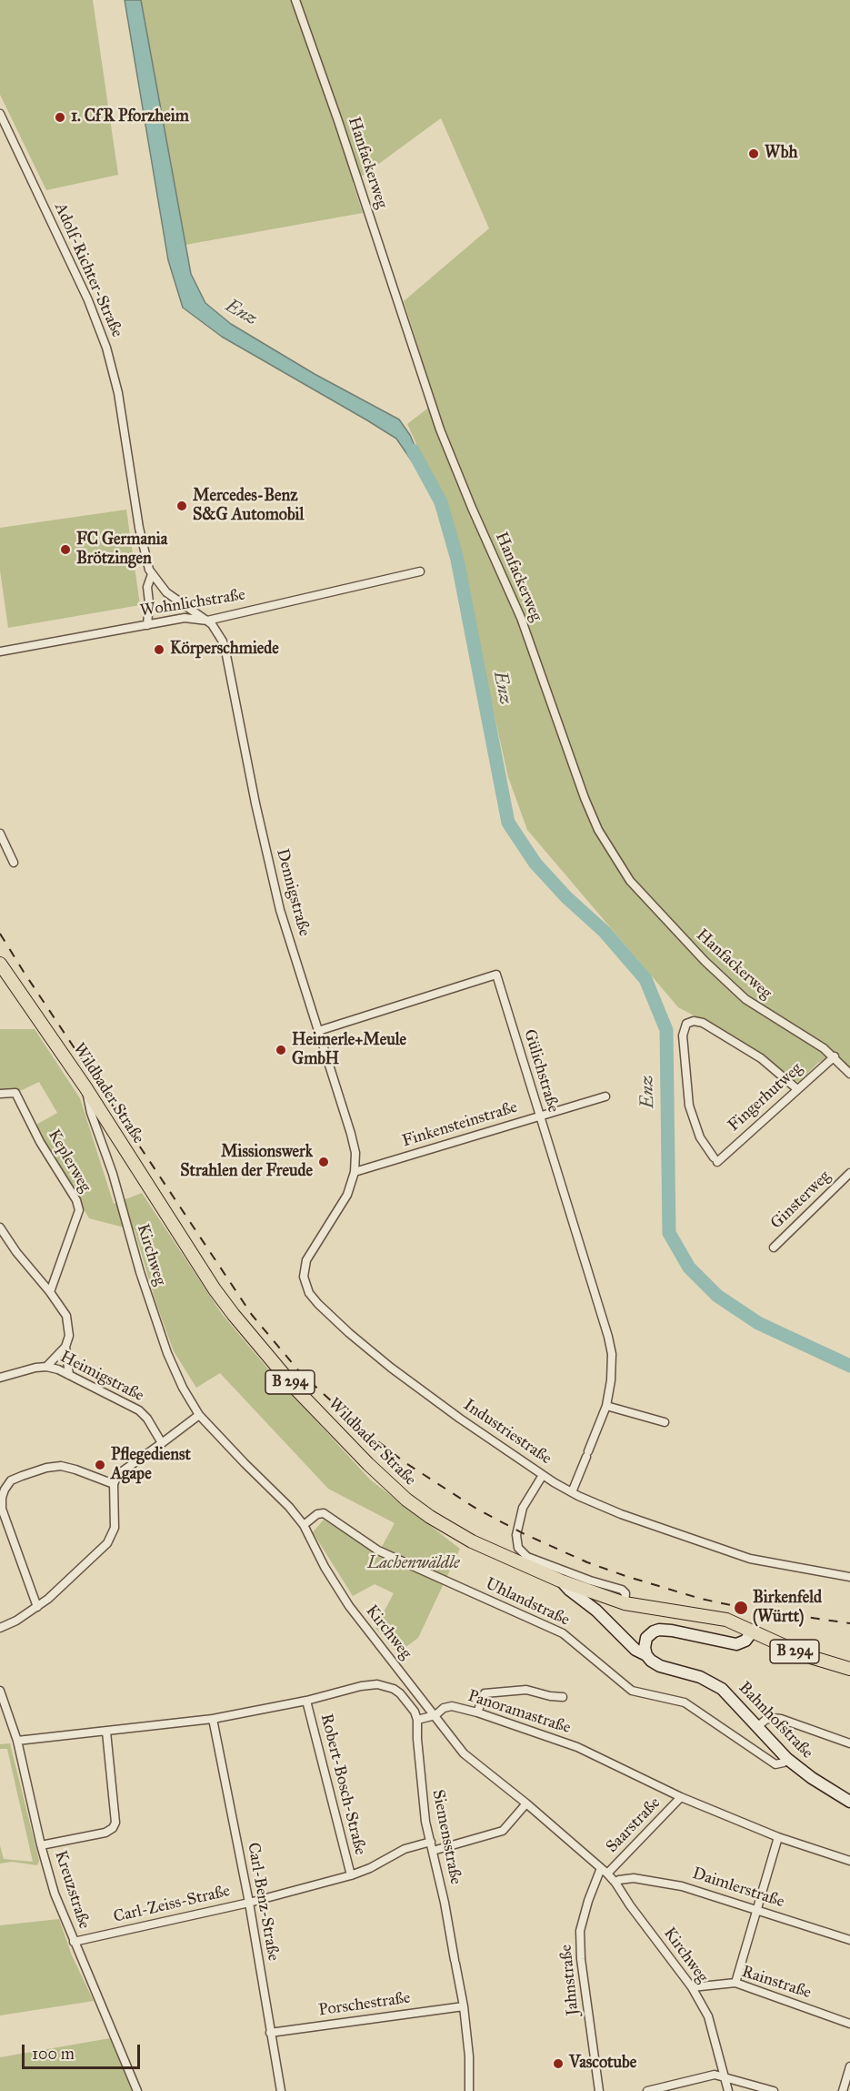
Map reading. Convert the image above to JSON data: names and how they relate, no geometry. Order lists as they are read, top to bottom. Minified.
{"streets":{"main road":["Wildbader Straße","B 294","Bahnhofstraße"],"street":["Hanfackerweg","Adolf-Richter-Straße","Wohnlichstraße","Dennigstraße","Gülichstraße","Fingerhutweg","Finkensteinstraße","Keplerweg","Ginsterweg","Kirchweg","Heimigstraße","Industriestraße","Uhlandstraße","Panoramastraße","Robert-Bosch-Straße","Saarstraße","Siemensstraße","Daimlerstraße","Kreuzstraße","Carl-Benz-Straße","Carl-Zeiss-Straße","Jahnstraße","Rainstraße","Porschestraße"]},"crossings":[["Hanfackerweg","Fingerhutweg"],["Adolf-Richter-Straße","Wohnlichstraße"],["Adolf-Richter-Straße","Dennigstraße"],["Wohnlichstraße","Dennigstraße"],["Dennigstraße","Gülichstraße"],["Dennigstraße","Finkensteinstraße"],["Dennigstraße","Industriestraße"],["Gülichstraße","Finkensteinstraße"],["Gülichstraße","Industriestraße"],["Wildbader Straße","Kirchweg"],["Wildbader Straße","Bahnhofstraße"],["Finkensteinstraße","Industriestraße"],["Kirchweg","Uhlandstraße"],["Kirchweg","Panoramastraße"],["Kirchweg","Saarstraße"],["Kirchweg","Daimlerstraße"],["Kirchweg","Jahnstraße"],["Kirchweg","Rainstraße"],["Uhlandstraße","Bahnhofstraße"],["Panoramastraße","Saarstraße"],["Panoramastraße","Siemensstraße"],["Robert-Bosch-Straße","Carl-Zeiss-Straße"],["Saarstraße","Jahnstraße"],["Siemensstraße","Carl-Zeiss-Straße"],["Siemensstraße","Porschestraße"],["Kreuzstraße","Carl-Zeiss-Straße"],["Carl-Benz-Straße","Carl-Zeiss-Straße"],["Carl-Benz-Straße","Porschestraße"]],"water":["Enz"],"parks":["Lachenwäldle"],"places":["1. CfR Pforzheim","Wbh","Mercedes-Benz S&G Automobil","FC Germania Brötzingen","Körperschmiede","Heimerle+Meule GmbH","Missionswerk Strahlen der Freude","Pflegedienst Agape","Birkenfeld (Württ)","Vascotube"],"scale_bar":"100 m"}
